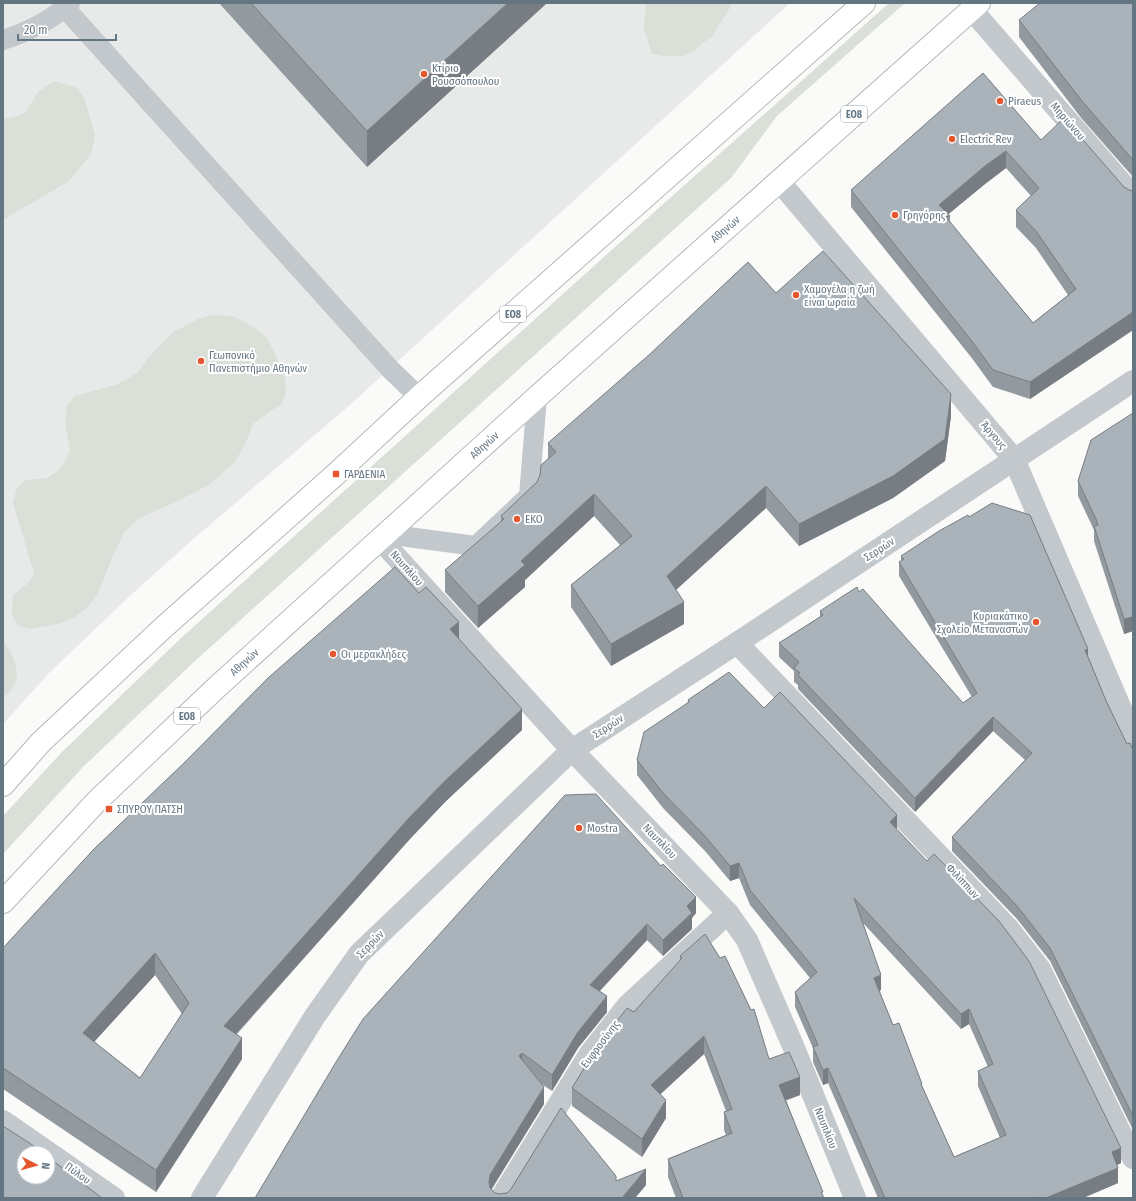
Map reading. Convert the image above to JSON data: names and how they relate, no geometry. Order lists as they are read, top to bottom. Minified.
{"streets":{"highway":["ΕΟ8","Αθηνών"],"street":["Μηριώνου","Άργους","Σερρών","Ναυπλίου","Φιλίππων","Ευφροσύνης","Πύλου"]},"crossings":[["Μηριώνου","Αθηνών"],["Αθηνών","Άργους"],["Αθηνών","Ναυπλίου"],["Άργους","Σερρών"],["Σερρών","Ναυπλίου"],["Σερρών","Φιλίππων"],["Ναυπλίου","Ευφροσύνης"]],"places":{"other":["Κτίριο Ρουσσόπουλου","Piraeus","Electric Rev","Γρηγόρης","Χαμογέλα η ζωή είναι ωραία","Γεωπονικό Πανεπιστήμιο Αθηνών","EKO","Κυριακάτικο Σχολείο Μεταναστών","Οι μερακλήδες","Mostra"],"transit":["ΓΑΡΔΕΝΙΑ","ΣΠΥΡΟΥ ΠΑΤΣΗ"]},"scale_bar":"20 m","north":"right"}
